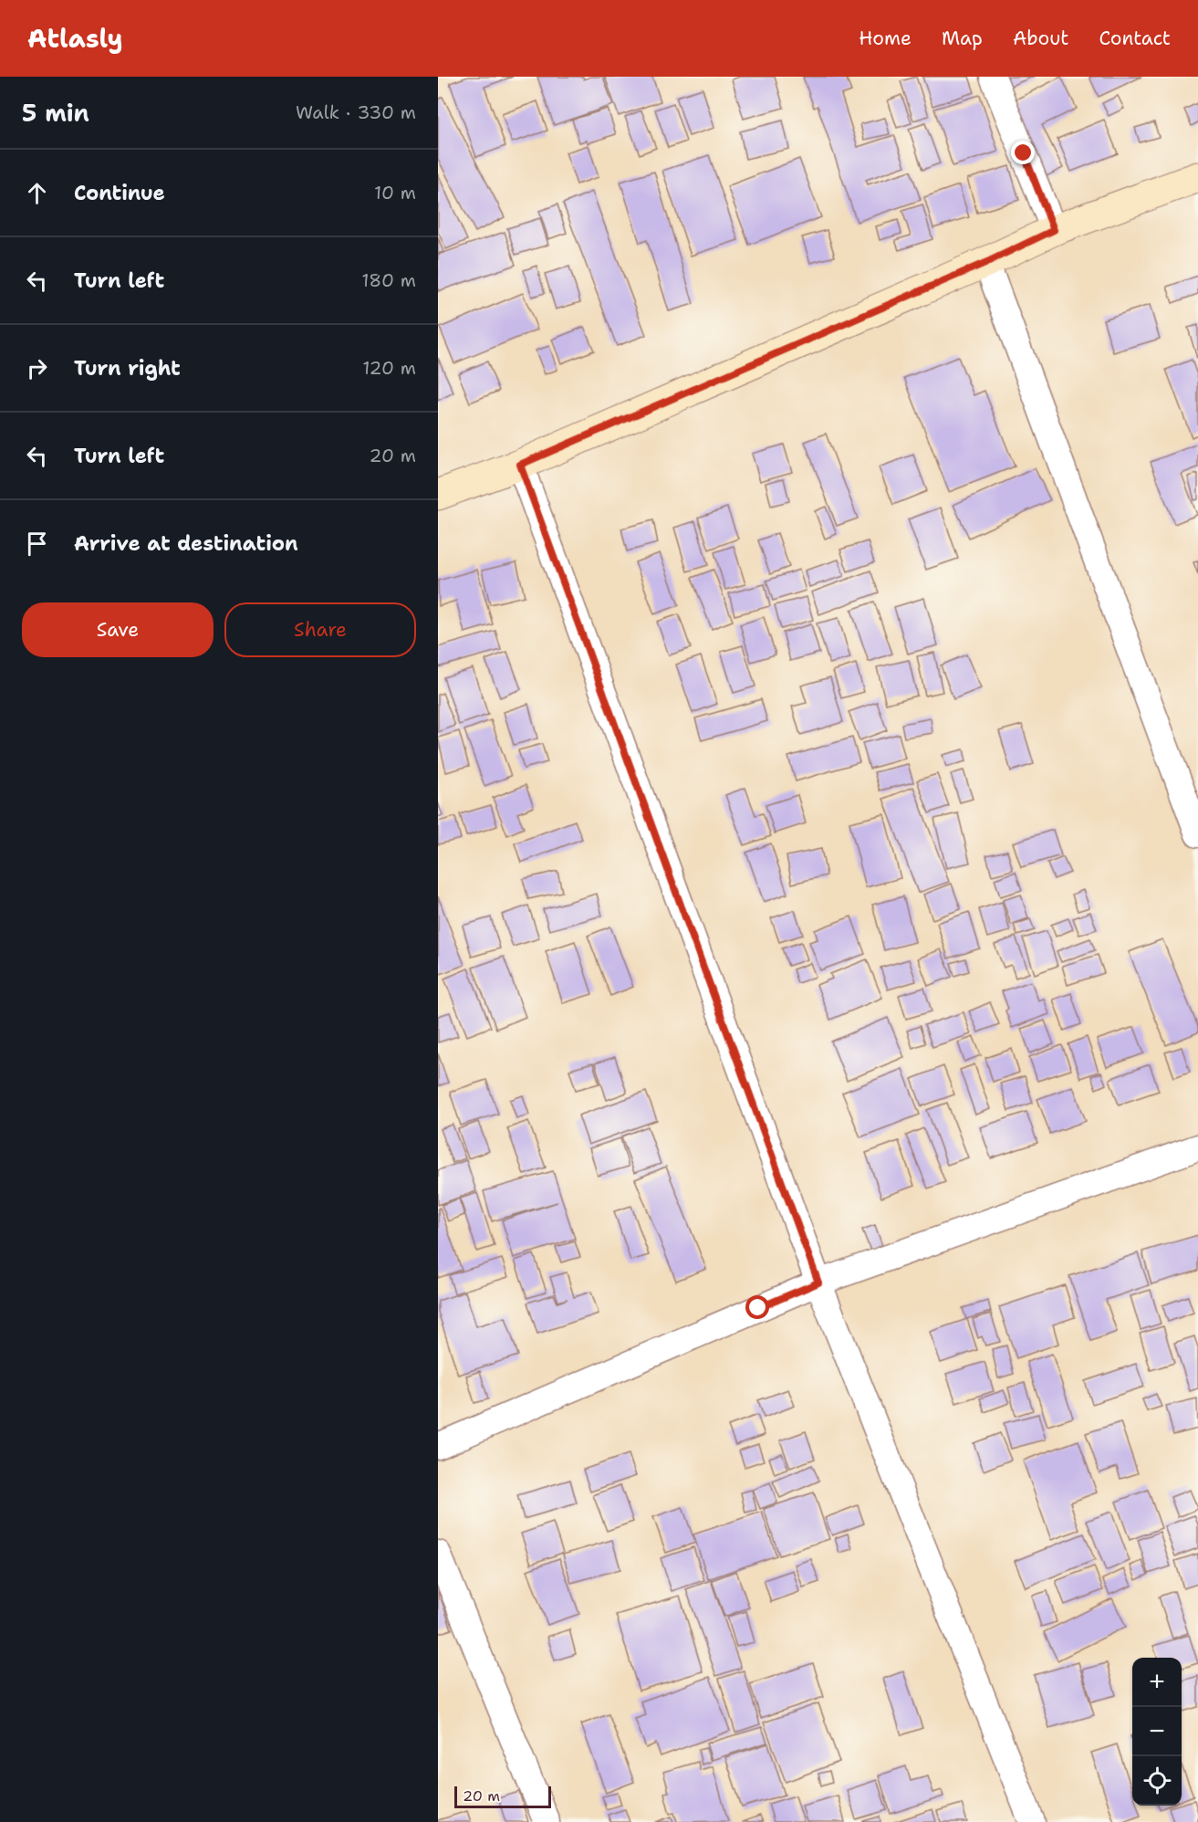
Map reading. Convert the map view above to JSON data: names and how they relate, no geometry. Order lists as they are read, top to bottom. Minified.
{"scale_bar":"20 m","page":{"header":"Atlasly","nav":["Home","Map","About","Contact"],"heading":["5 min","Walk · 330 m"],"list":[["Continue","10 m"],["Turn left","180 m"],["Turn right","120 m"],["Turn left","20 m"],"Arrive at destination"],"buttons":["Save","Share"],"map_buttons":["+","−"],"scale":"20 m"}}
